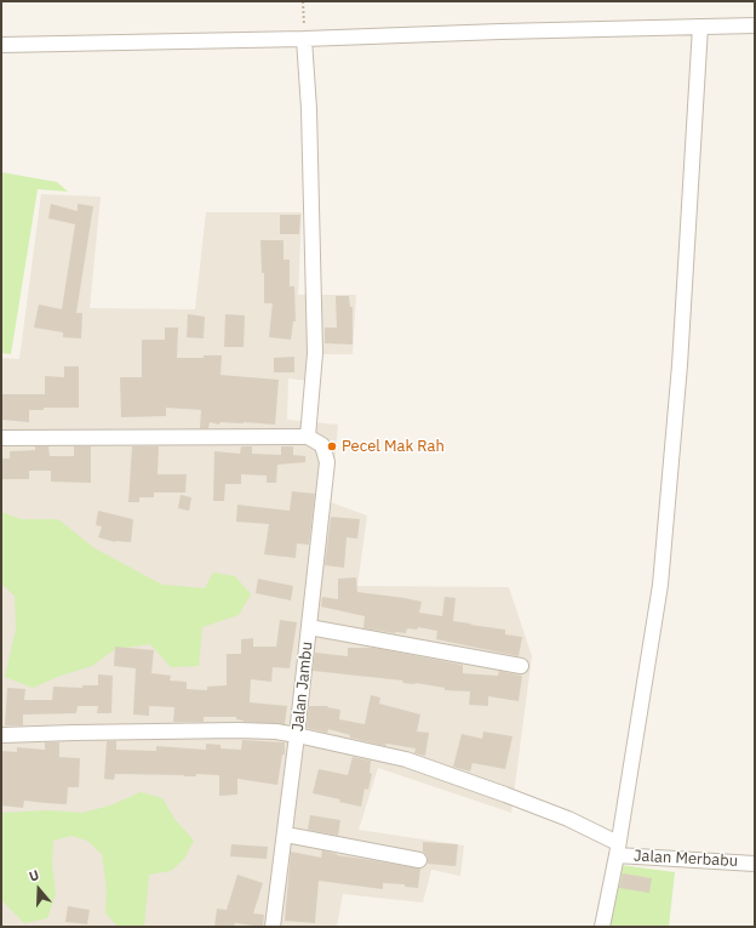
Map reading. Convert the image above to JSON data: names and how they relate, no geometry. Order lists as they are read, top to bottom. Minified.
{"streets":{"street":["Jalan Jambu","Jalan Merbabu"]},"places":["Pecel Mak Rah"],"north":"top"}
